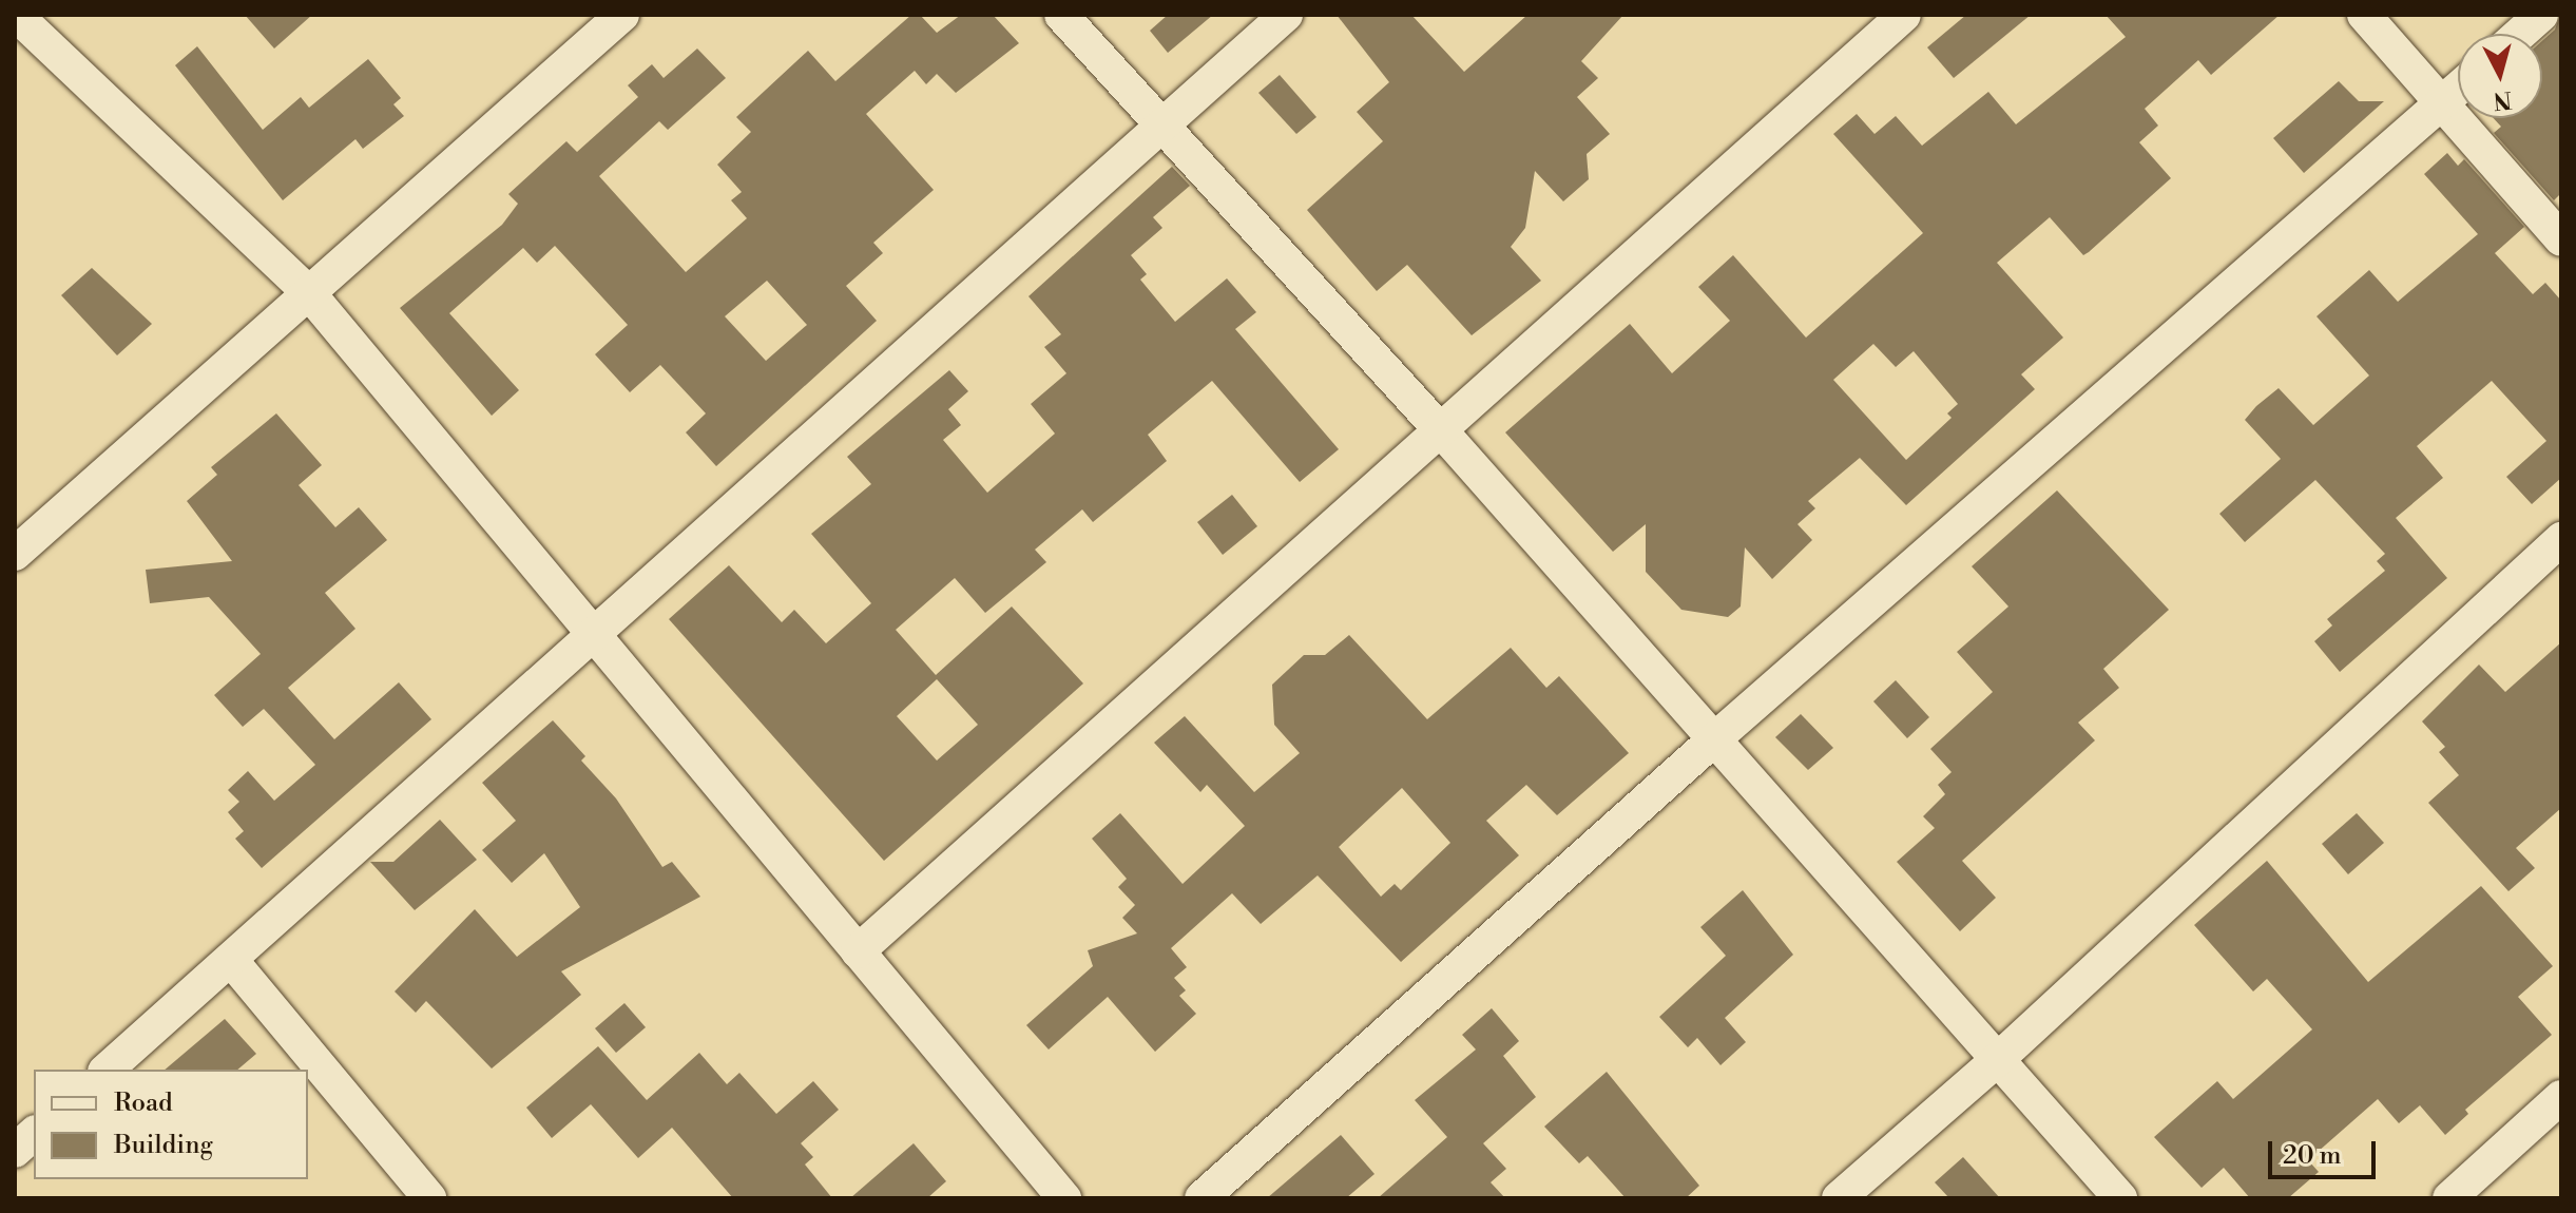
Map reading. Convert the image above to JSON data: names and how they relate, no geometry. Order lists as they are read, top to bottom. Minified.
{"legend":["Road","Building"],"scale_bar":"20 m","north":"bottom"}
